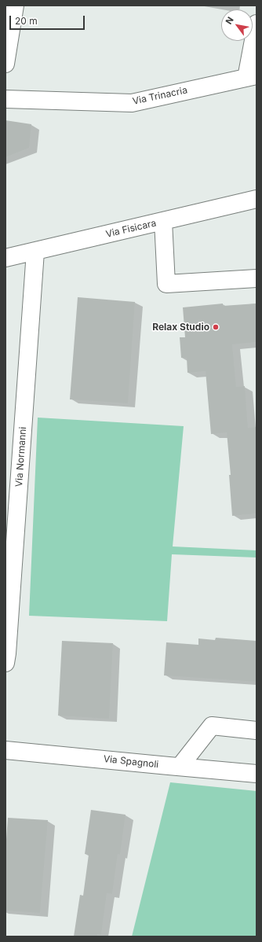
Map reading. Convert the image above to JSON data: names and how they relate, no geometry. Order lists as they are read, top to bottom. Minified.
{"streets":{"street":["Via Trinacria","Via Fisicara","Via Normanni","Via Spagnoli"]},"crossings":[["Via Fisicara","Via Normanni"]],"places":["Relax Studio"],"scale_bar":"20 m","north":"top left"}
